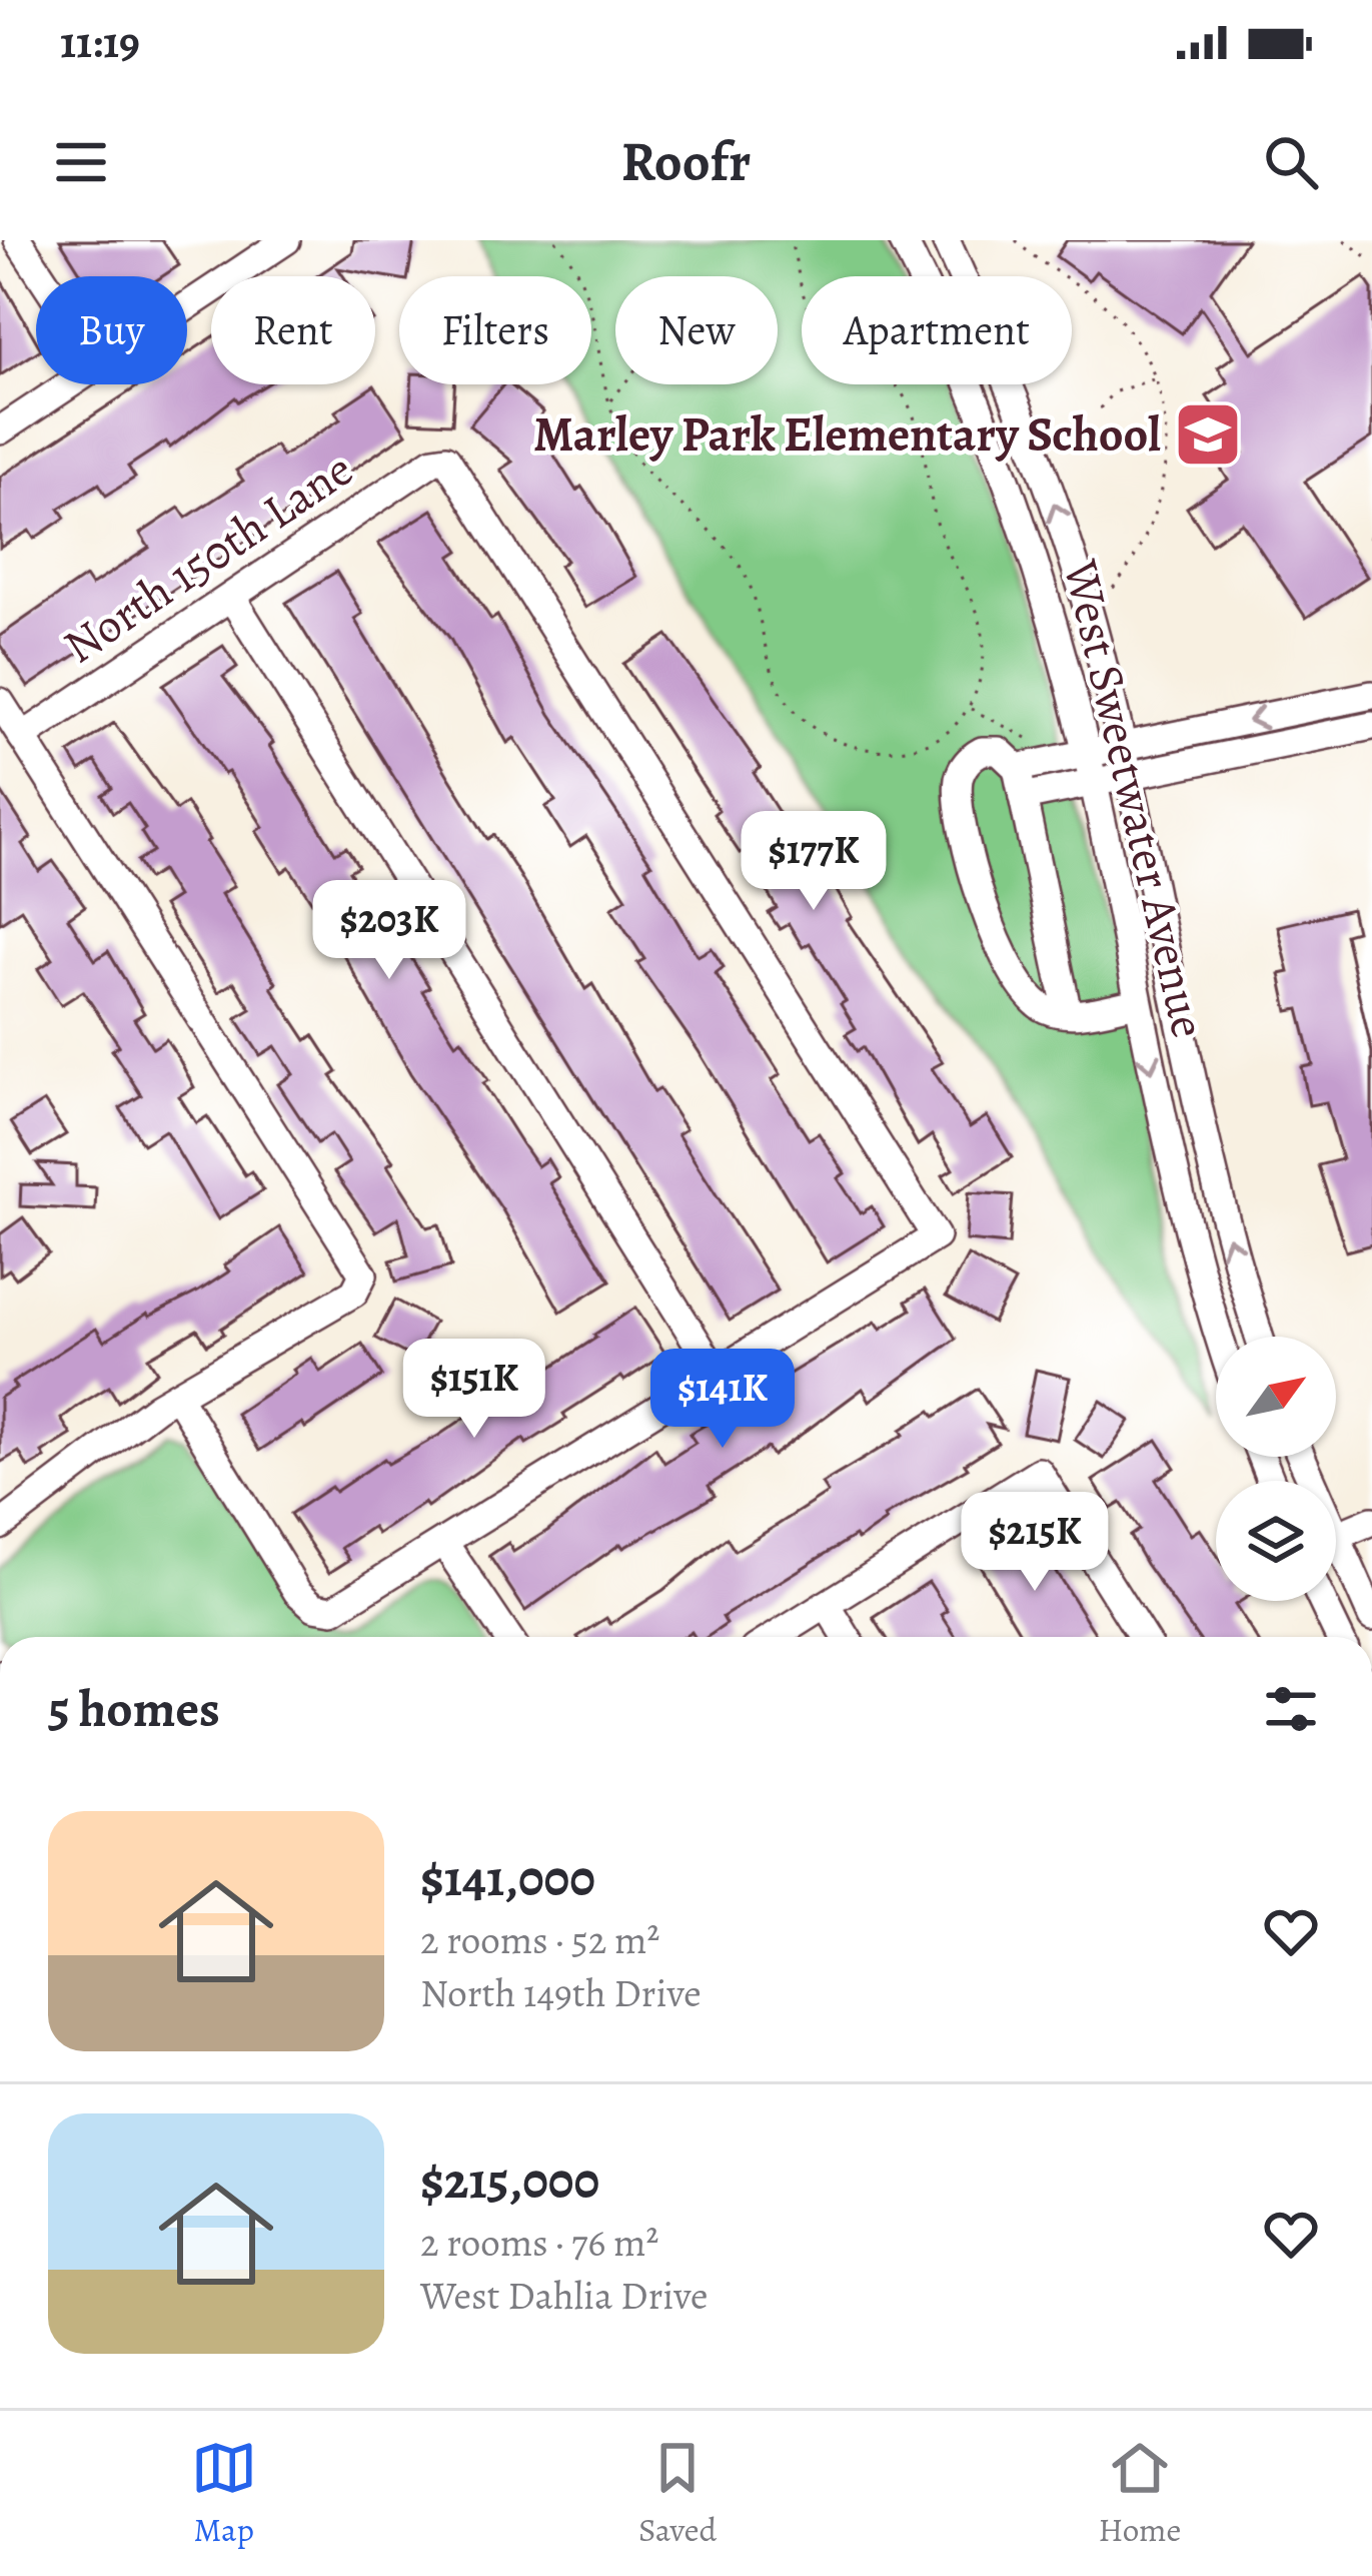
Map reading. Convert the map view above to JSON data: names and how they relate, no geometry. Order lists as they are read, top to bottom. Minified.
{"streets":{"street":["North 150th Lane","West Sweetwater Avenue"]},"places":{"school or university":["Marley Park Elementary School"]},"north":"top right","page":{"status":"11:19","header":"Roofr","chip":["Buy","Rent","Filters","New","Apartment"],"price":["$177K","$203K","$151K","$141K","$215K"],"heading":"5 homes","list":[{"name":"$141,000","note":"2 rooms · 52 m² · North 149th Drive"},{"name":"$215,000","note":"2 rooms · 76 m² · West Dahlia Drive"}],"tabs":["Map","Saved","Home"]}}
